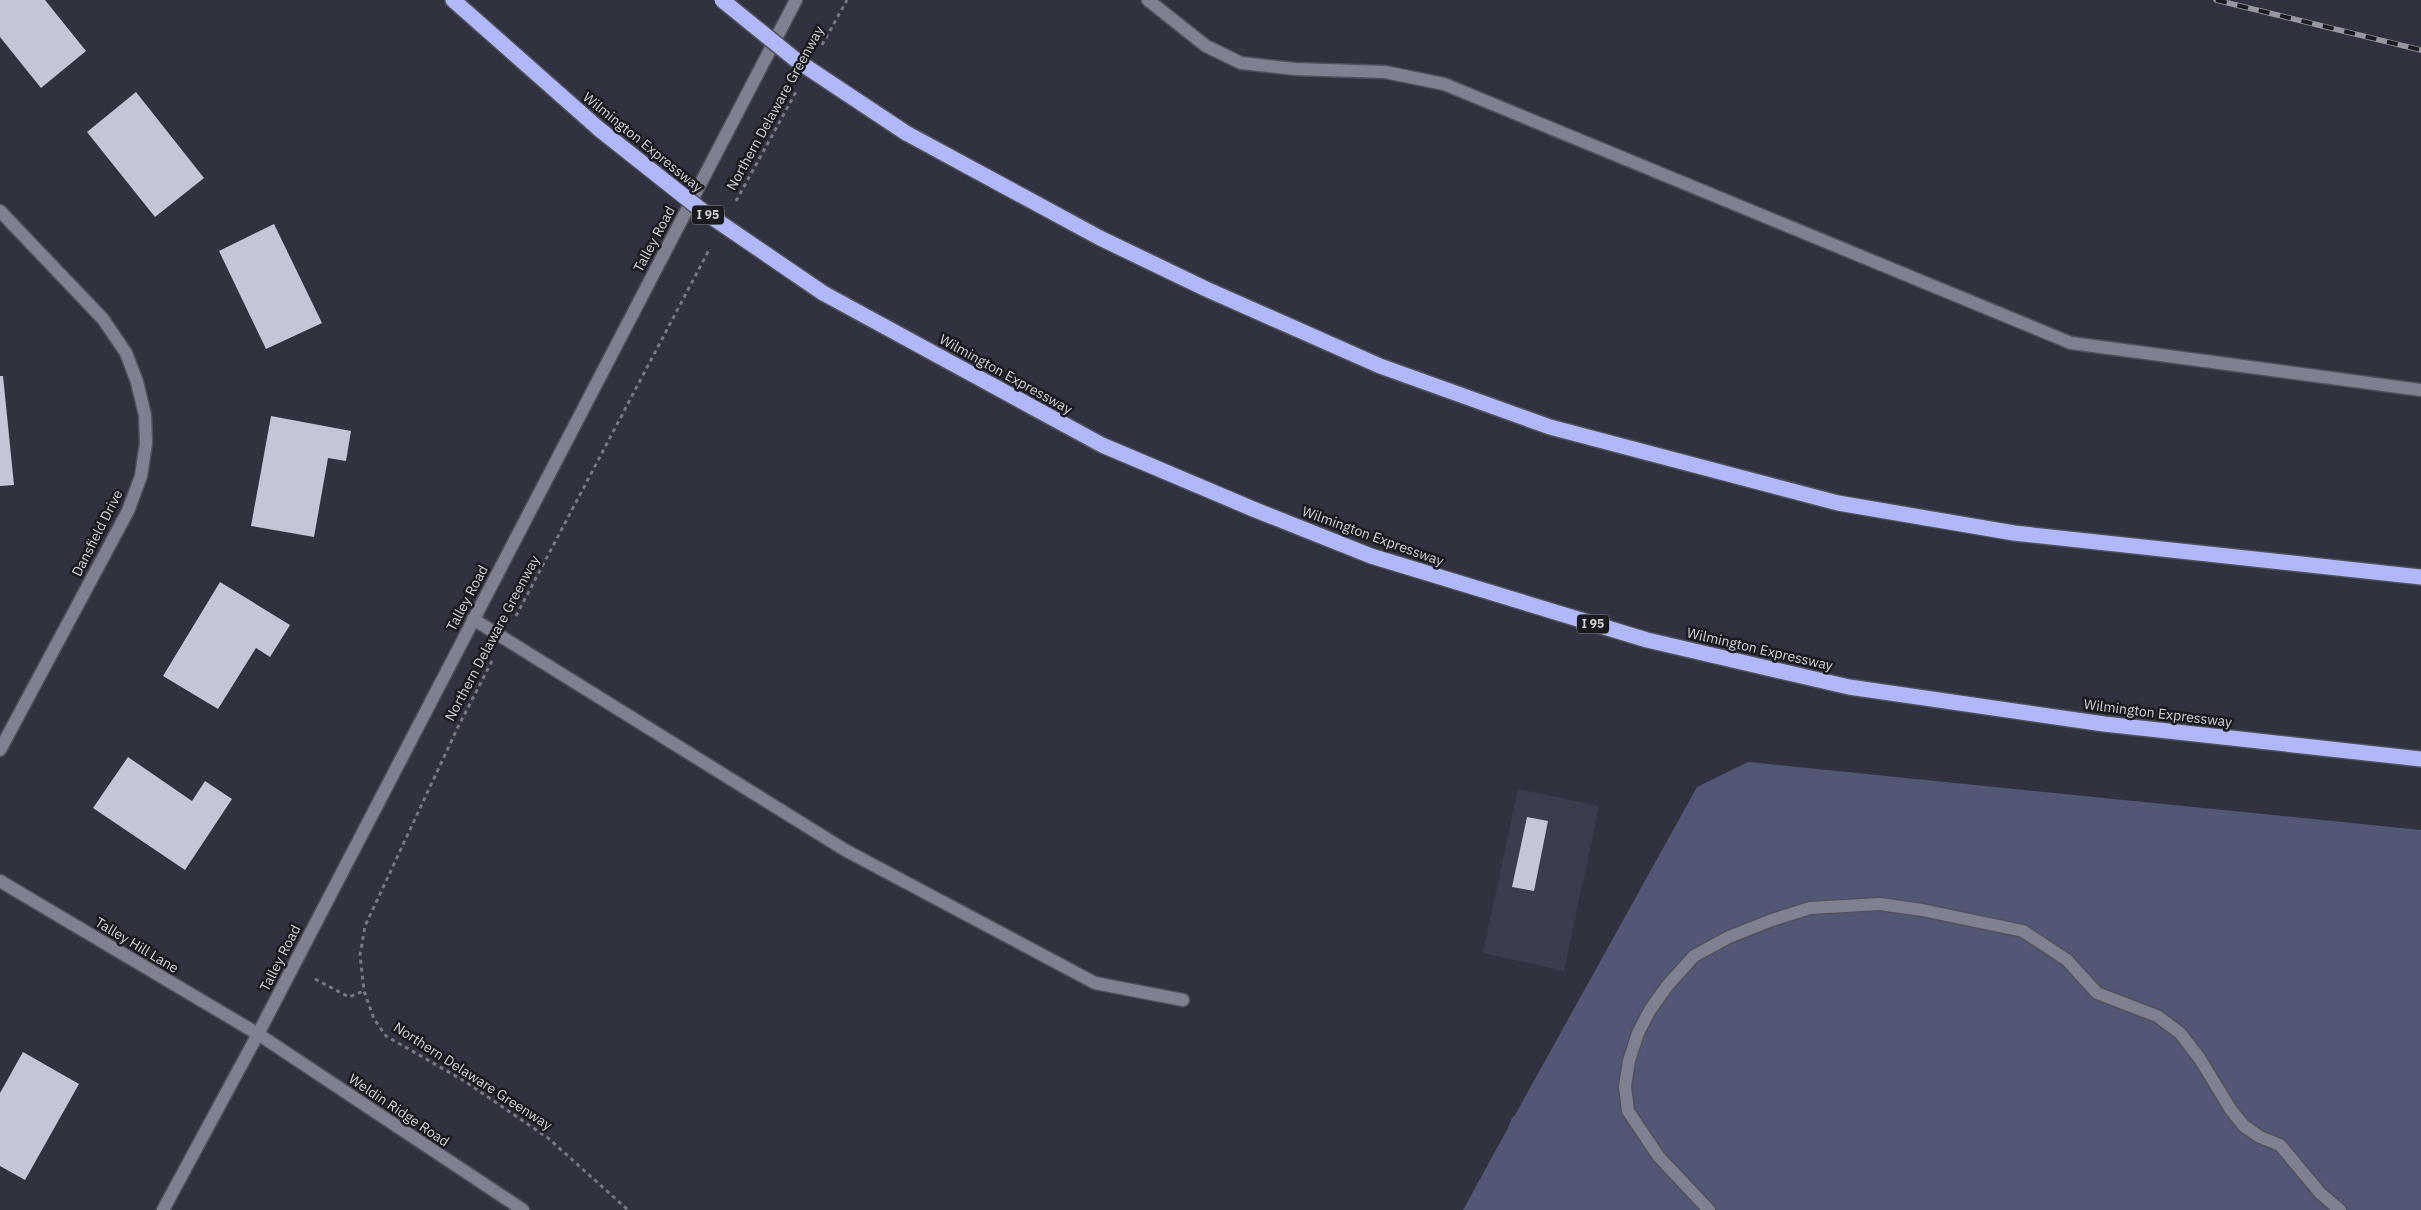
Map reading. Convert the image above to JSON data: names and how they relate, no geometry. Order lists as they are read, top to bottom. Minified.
{"streets":{"highway":["Wilmington Expressway","I 95"],"street":["Talley Road","Dansfield Drive","Talley Hill Lane","Weldin Ridge Road"],"path":["Northern Delaware Greenway"]},"crossings":[["Talley Road","Talley Hill Lane"],["Talley Road","Weldin Ridge Road"],["Talley Hill Lane","Weldin Ridge Road"]]}
